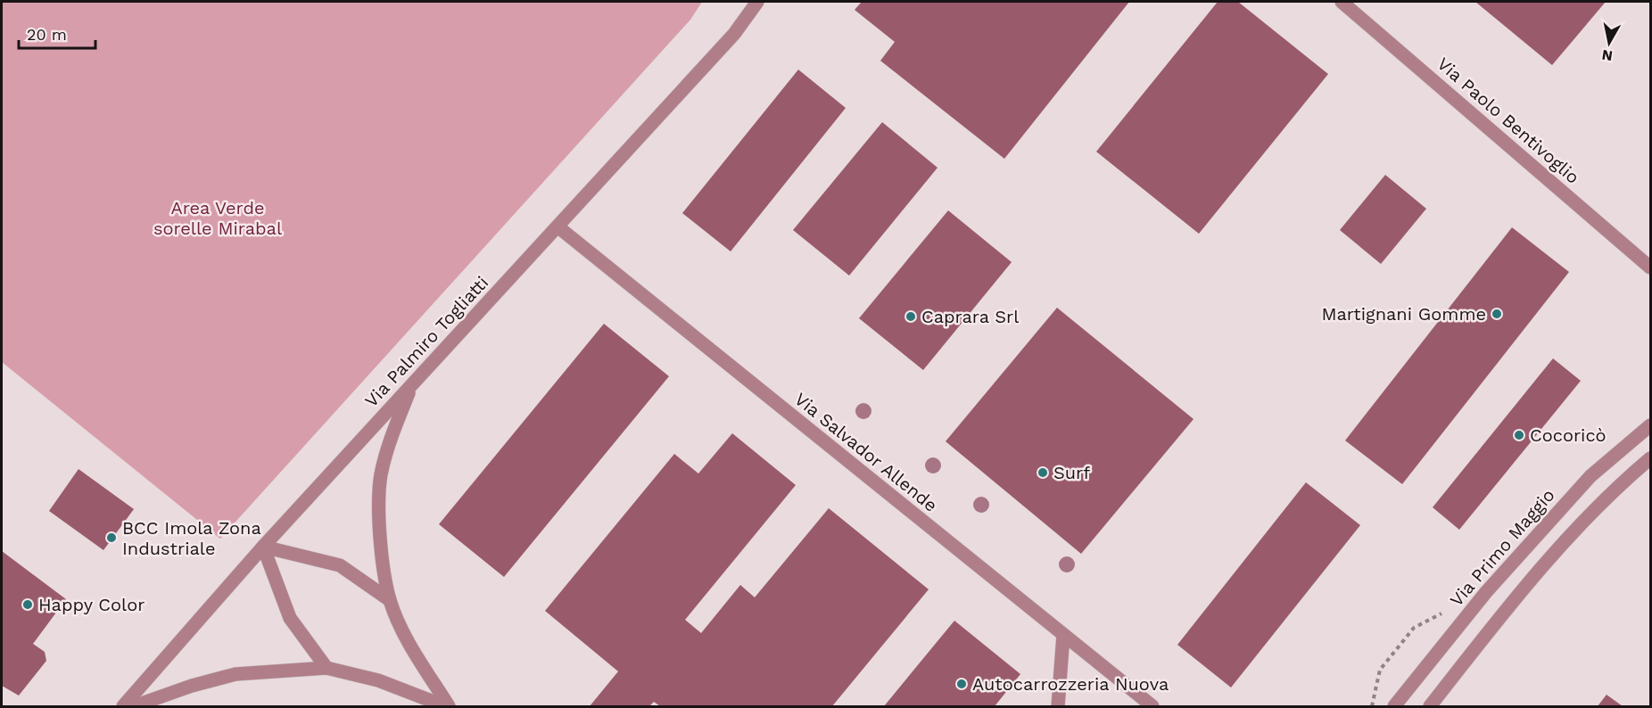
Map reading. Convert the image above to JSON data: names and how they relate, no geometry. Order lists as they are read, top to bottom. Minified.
{"streets":{"street":["Via Paolo Bentivoglio","Via Palmiro Togliatti","Via Salvador Allende","Via Primo Maggio"]},"crossings":[["Via Palmiro Togliatti","Via Salvador Allende"]],"parks":["Area Verde sorelle Mirabal"],"places":["Martignani Gomme","Caprara Srl","Cocoricò","Surf","BCC Imola Zona Industriale","Happy Color","Autocarrozzeria Nuova"],"scale_bar":"20 m","north":"bottom"}
